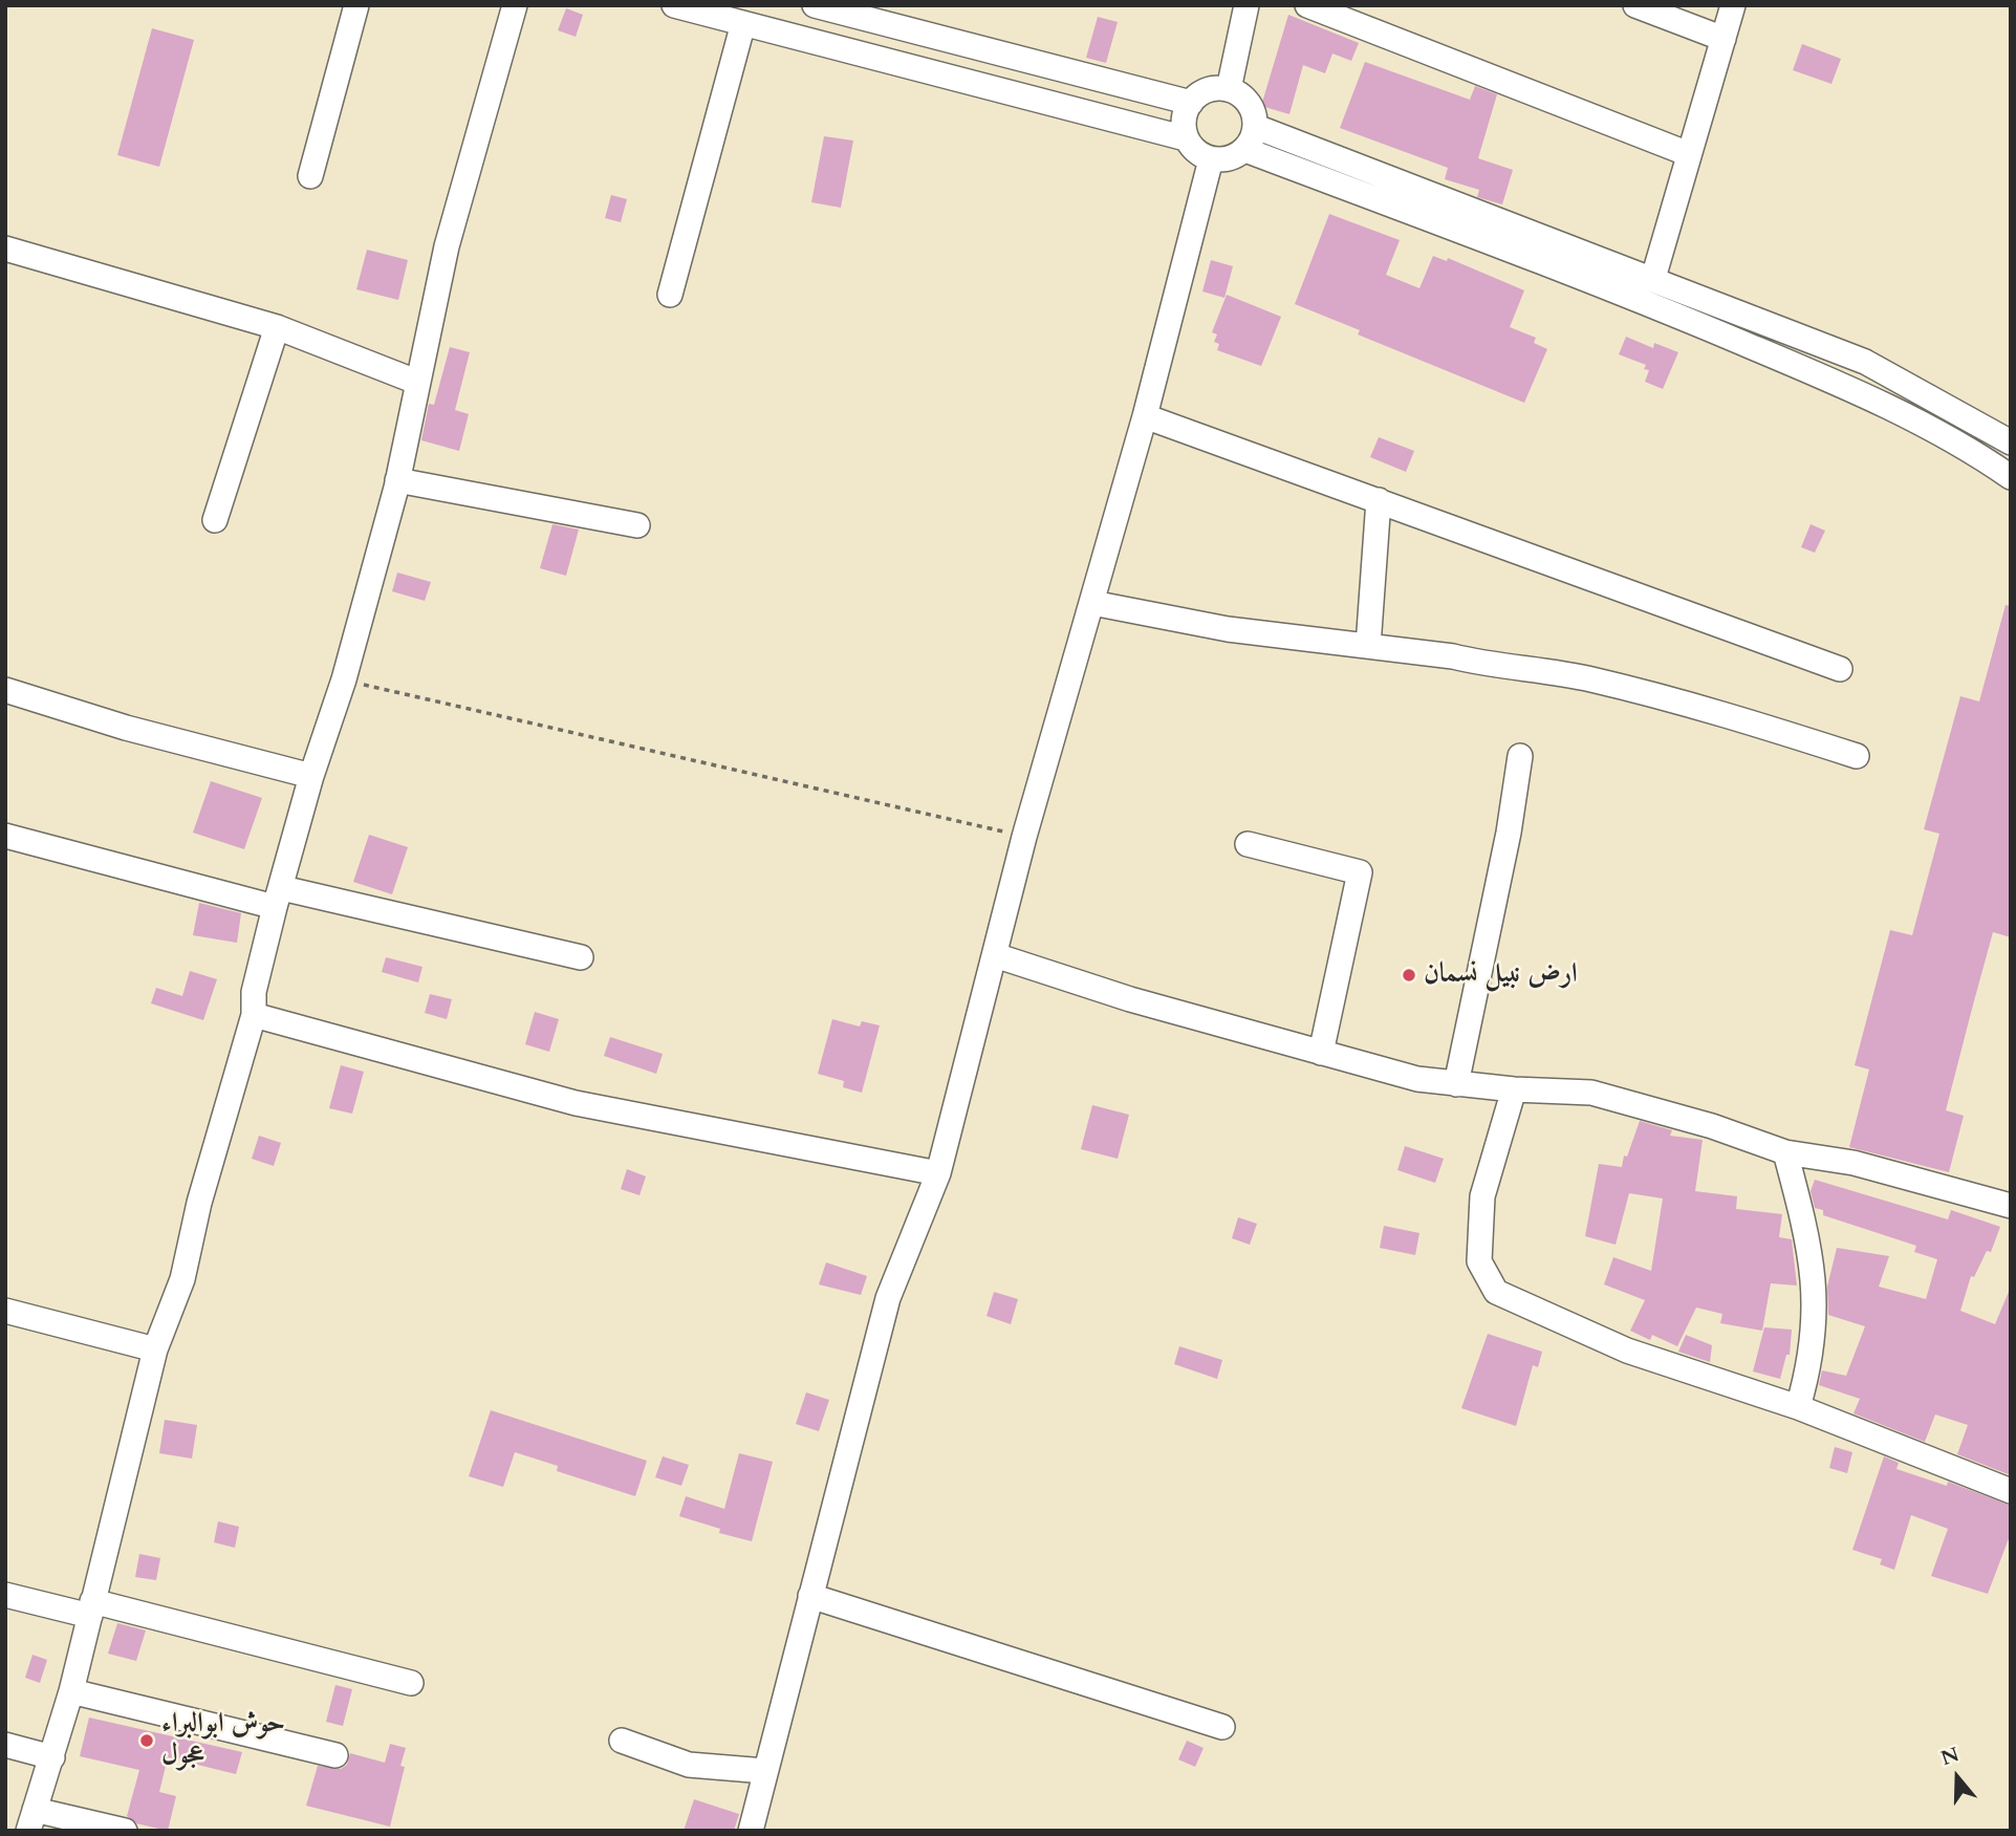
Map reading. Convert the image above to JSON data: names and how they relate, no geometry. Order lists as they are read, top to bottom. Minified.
{"places":["ارض نبيل نسمان","حوش ابوالبراء عجول"],"north":"top"}
